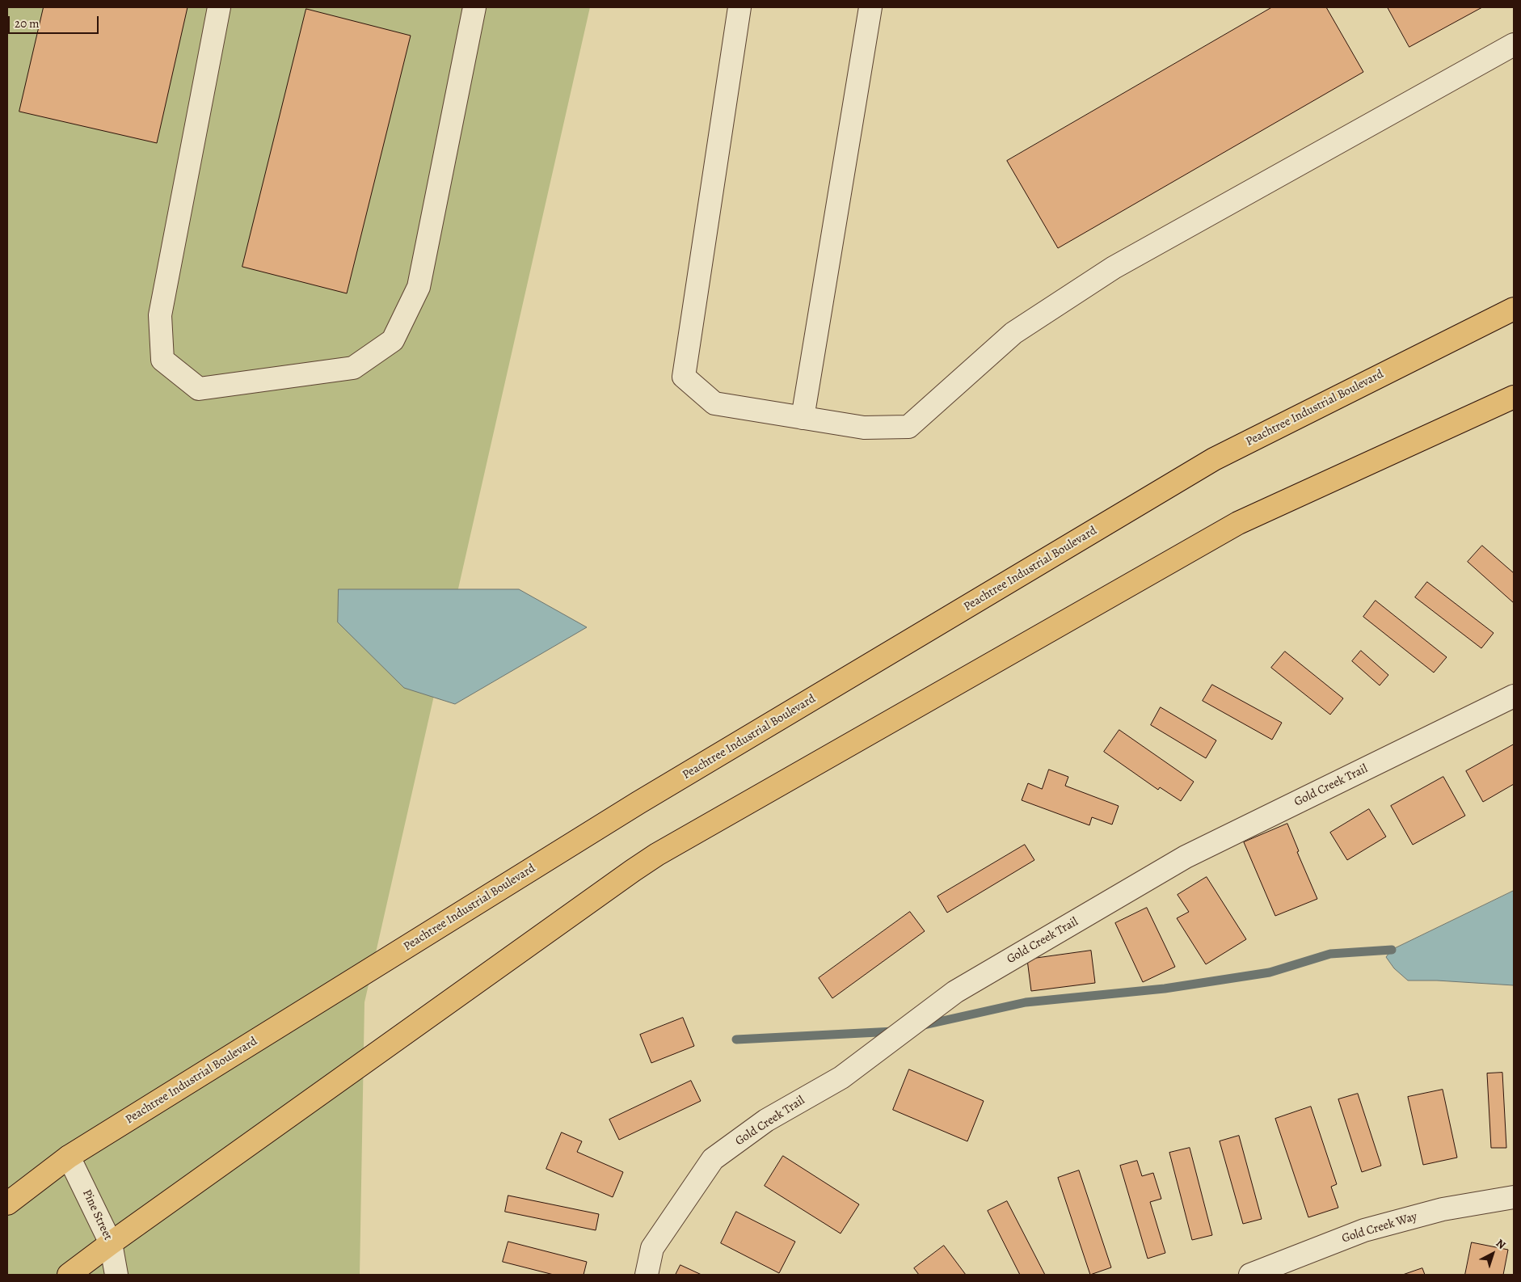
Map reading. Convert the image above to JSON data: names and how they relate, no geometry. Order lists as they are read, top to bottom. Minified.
{"streets":{"main road":["Peachtree Industrial Boulevard"],"street":["Gold Creek Trail","Pine Street","Gold Creek Way"]},"crossings":[["Peachtree Industrial Boulevard","Pine Street"]],"scale_bar":"20 m","north":"top right"}
